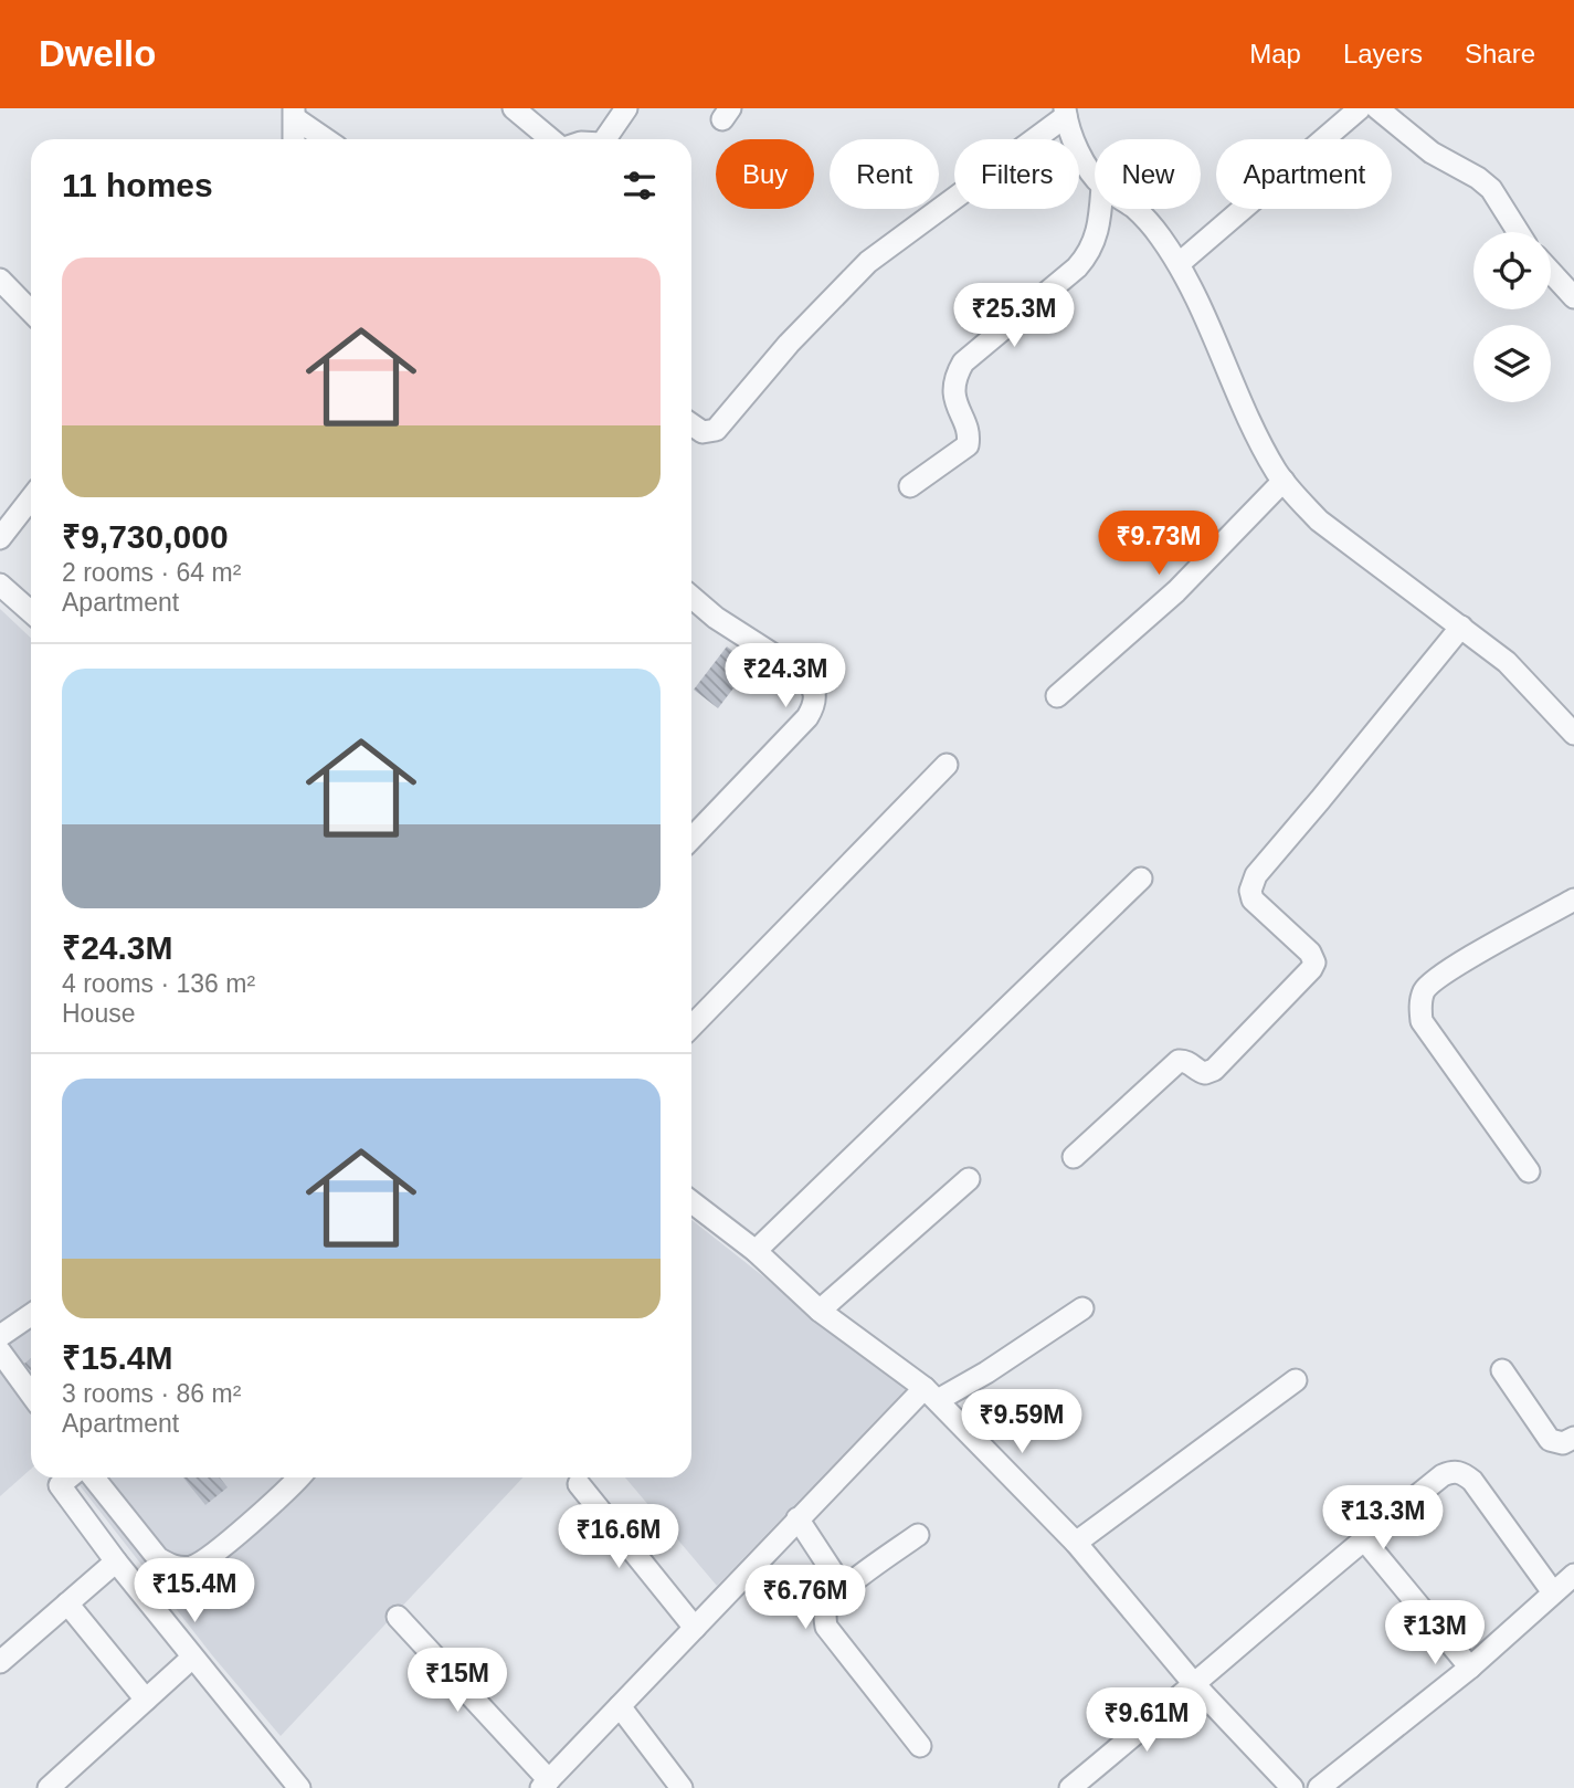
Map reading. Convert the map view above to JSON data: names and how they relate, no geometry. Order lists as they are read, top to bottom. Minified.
{"page":{"header":"Dwello","nav":["Map","Layers","Share"],"chip":["Buy","Rent","Filters","New","Apartment"],"heading":"11 homes","list":[{"name":"₹9,730,000","note":"2 rooms · 64 m² · Apartment"},{"name":"₹24.3M","note":"4 rooms · 136 m² · House"},{"name":"₹15.4M","note":"3 rooms · 86 m² · Apartment"}],"price":["₹25.3M","₹9.73M","₹24.3M","₹9.59M","₹13.3M","₹16.6M","₹15.4M","₹6.76M","₹13M","₹15M","₹9.61M"]}}
